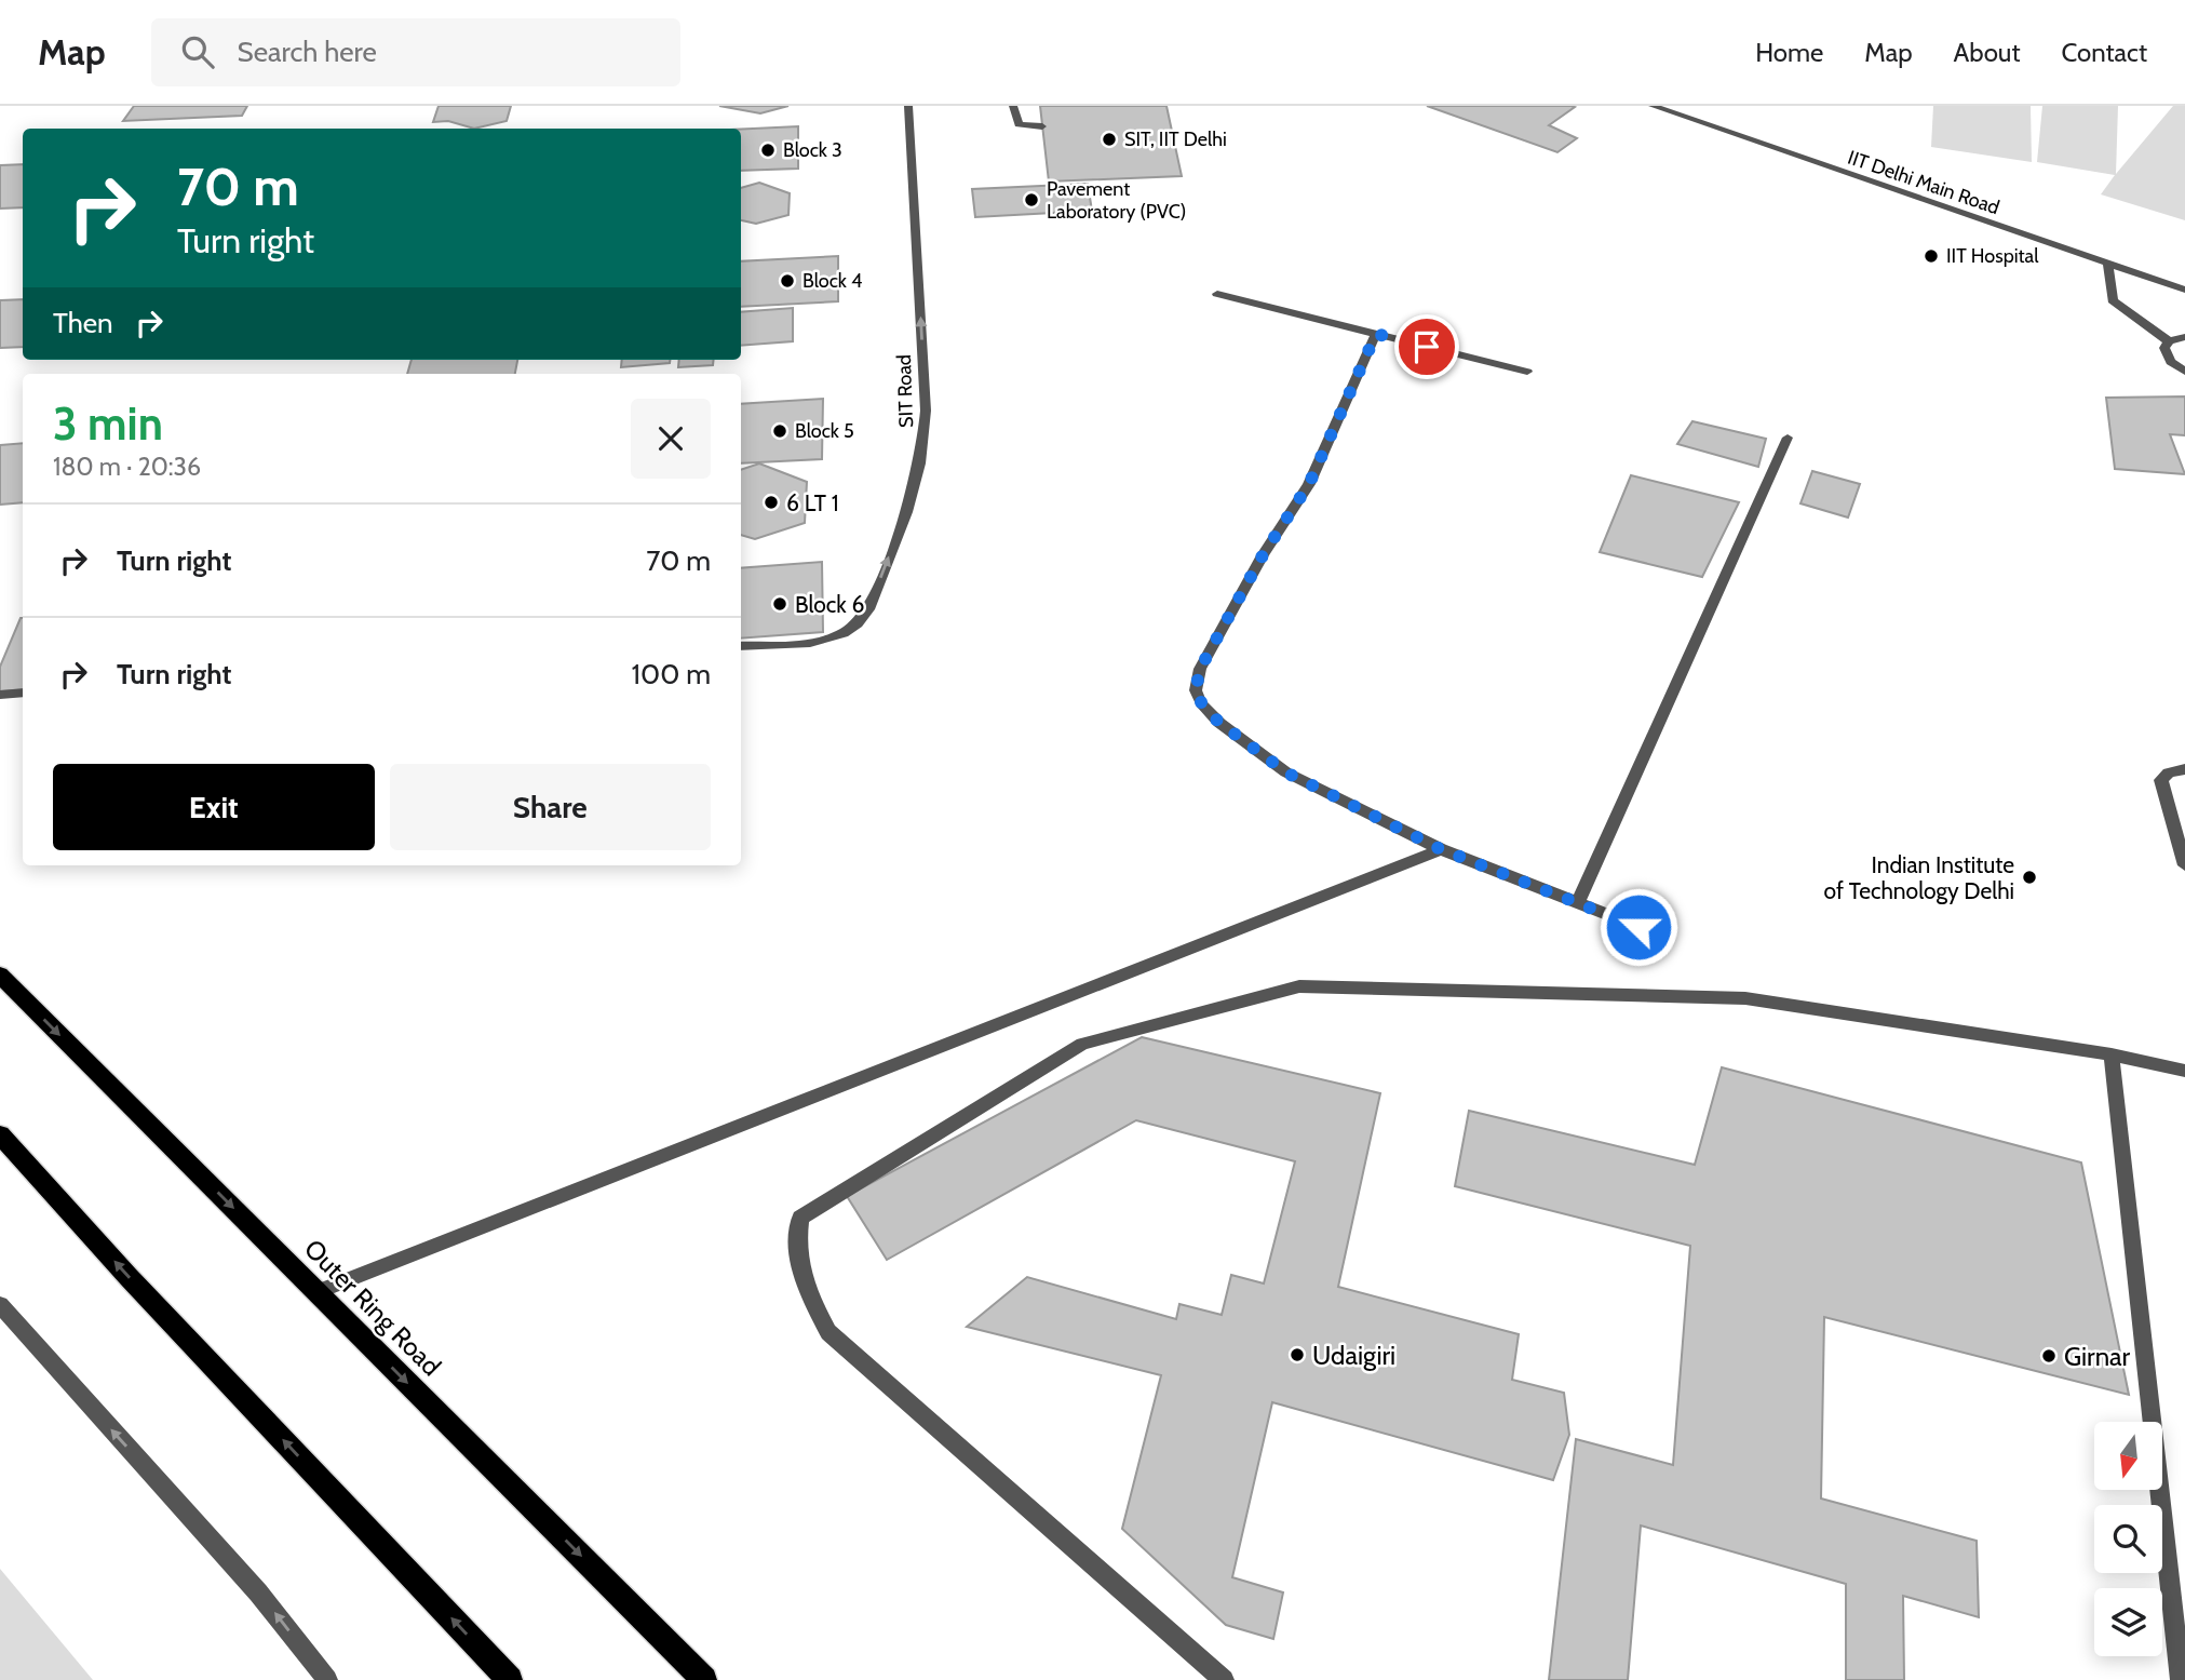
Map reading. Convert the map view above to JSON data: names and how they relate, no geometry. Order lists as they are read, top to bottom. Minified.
{"streets":{"main road":["Outer Ring Road"],"street":["IIT Delhi Main Road","SIT Road"]},"one_way":["SIT Road"],"places":["SIT, IIT Delhi","Block 3","Pavement Laboratory (PVC)","IIT Hospital","Block 4","Block 5","6 LT 1","Block 6","Indian Institute of Technology Delhi","Udaigiri","Girnar"],"north":"bottom","page":{"header":"Map","search":"Search here","nav":["Home","Map","About","Contact"],"turn":["70 m","Turn right"],"then":"Then","heading":["3 min","180 m · 20:36"],"list":[{"name":"Turn right","value":"70 m"},{"name":"Turn right","value":"100 m"}],"buttons":["Exit","Share"]}}
